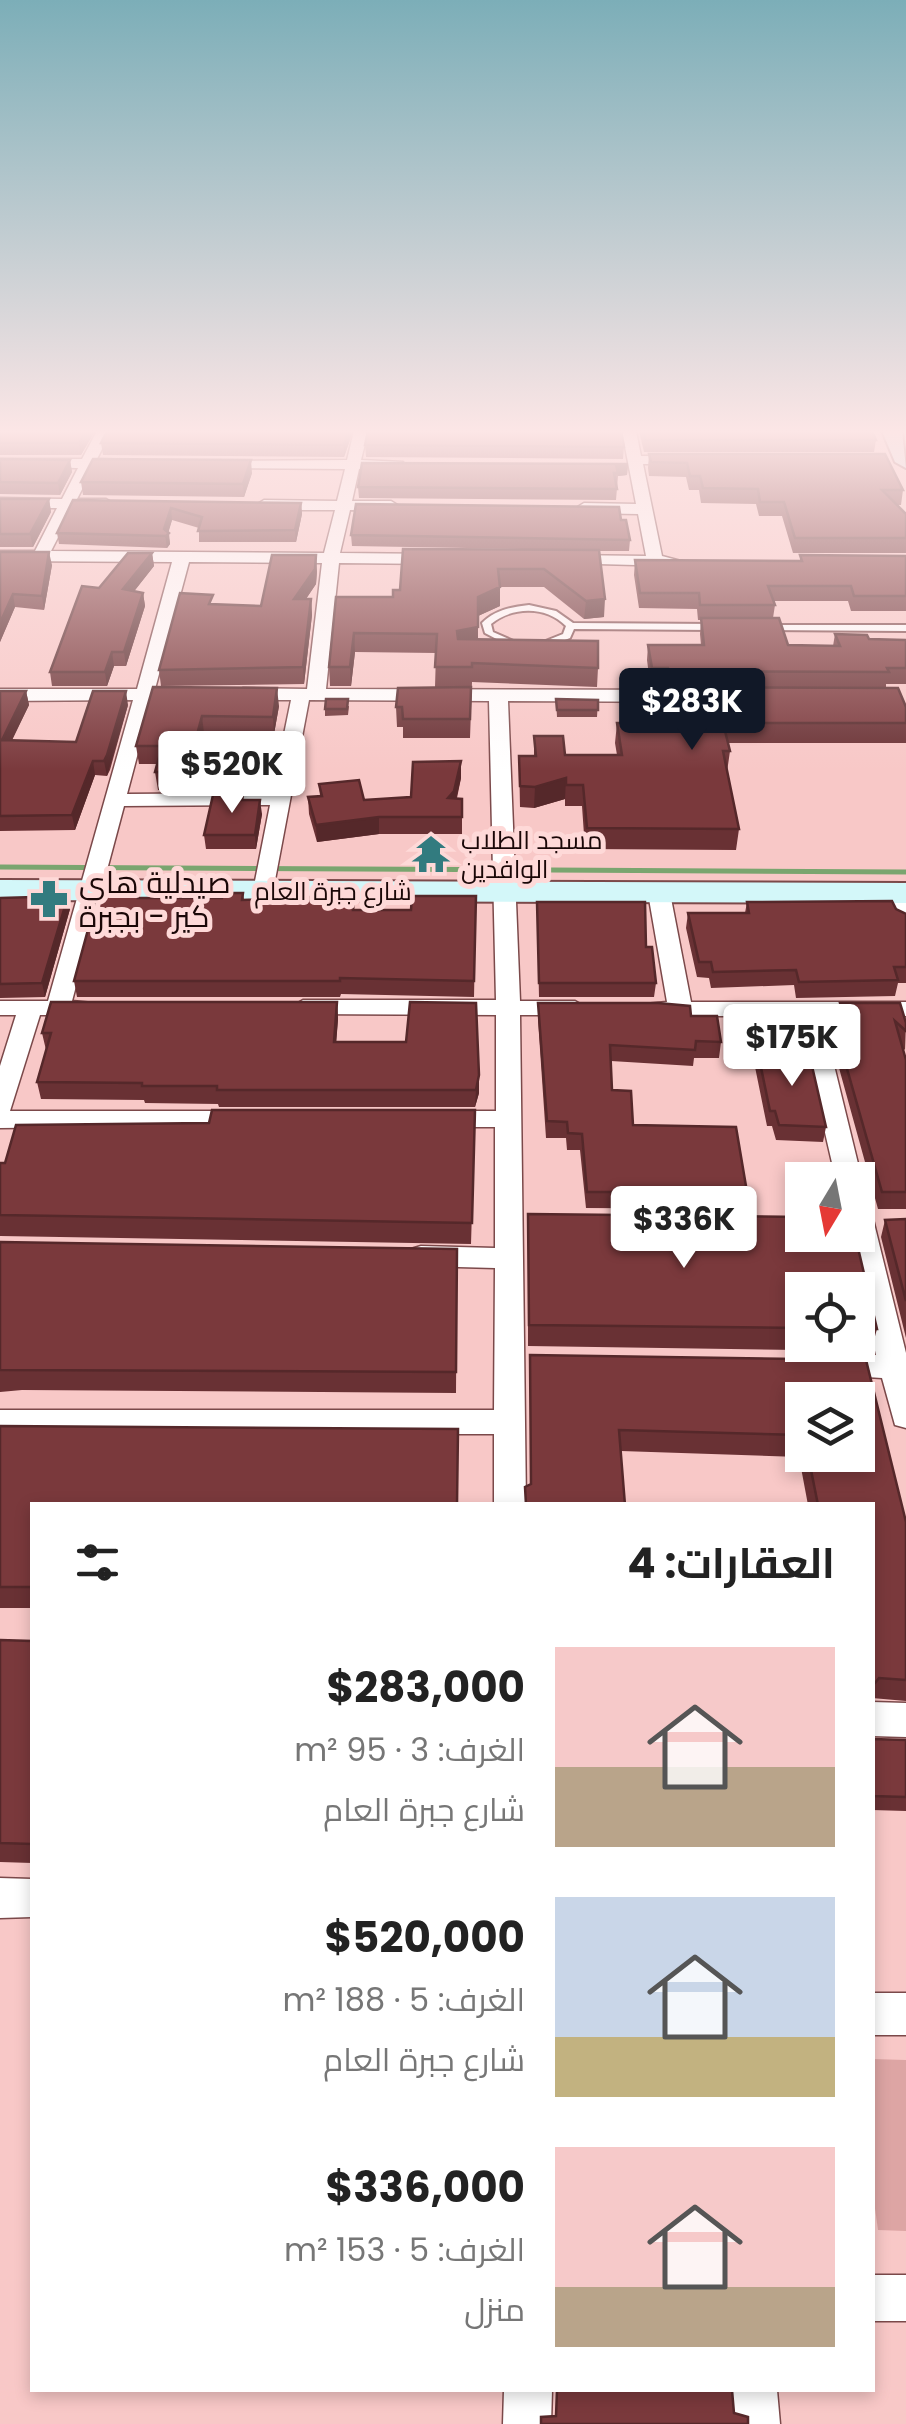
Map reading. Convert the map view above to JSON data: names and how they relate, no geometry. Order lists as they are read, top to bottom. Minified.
{"streets":{"main road":["شارع جبرة العام"]},"places":{"temple":["مسجد الطلاب الوافدين"],"pharmacy":["صيدلية هاي كير - بجبرة"]},"north":"bottom","page":{"price":["$283K","$520K","$175K","$336K"],"heading":"العقارات: 4","list":[{"name":"$283,000","note":"الغرف: 3 · 95 m² · شارع جبرة العام"},{"name":"$520,000","note":"الغرف: 5 · 188 m² · شارع جبرة العام"},{"name":"$336,000","note":"الغرف: 5 · 153 m² · منزل"}]}}
